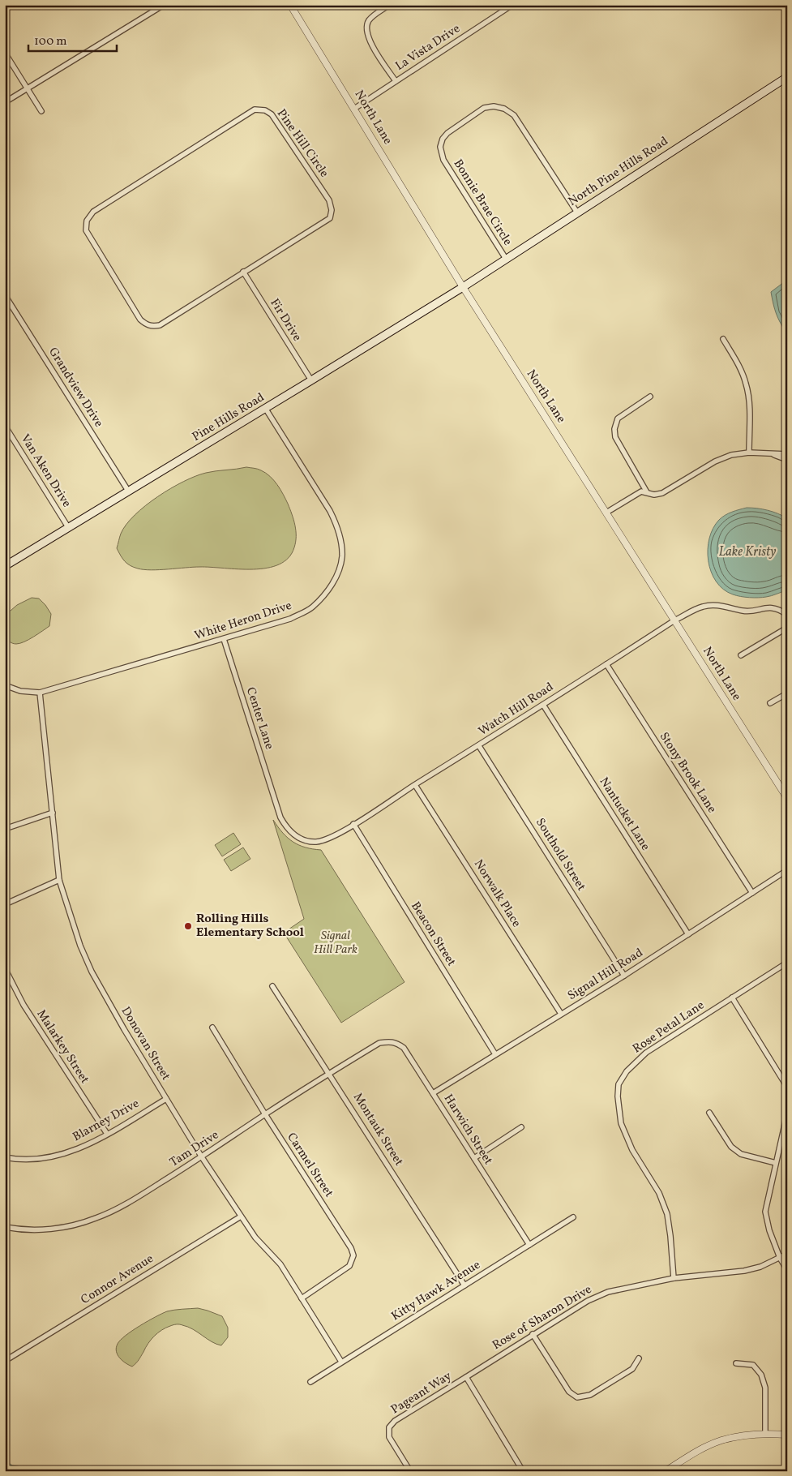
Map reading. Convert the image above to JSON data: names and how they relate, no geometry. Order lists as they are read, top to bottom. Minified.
{"streets":{"main road":["North Pine Hills Road","Pine Hills Road"],"street":["La Vista Drive","North Lane","Pine Hill Circle","Bonnie Brae Circle","Fir Drive","Grandview Drive","Van Aken Drive","White Heron Drive","Watch Hill Road","Center Lane","Stony Brook Lane","Nantucket Lane","Southold Street","Norwalk Place","Beacon Street","Signal Hill Road","Rose Petal Lane","Donovan Street","Malarkey Street","Blarney Drive","Montauk Street","Harwich Street","Tam Drive","Carmel Street","Connor Avenue","Kitty Hawk Avenue","Rose of Sharon Drive","Pageant Way"]},"crossings":[["La Vista Drive","North Lane"],["North Lane","North Pine Hills Road"],["North Lane","Pine Hills Road"],["North Lane","Watch Hill Road"],["Pine Hill Circle","Fir Drive"],["North Pine Hills Road","Bonnie Brae Circle"],["North Pine Hills Road","Pine Hills Road"],["Fir Drive","Pine Hills Road"],["Grandview Drive","Pine Hills Road"],["Pine Hills Road","Van Aken Drive"],["Pine Hills Road","White Heron Drive"],["White Heron Drive","Center Lane"],["White Heron Drive","Donovan Street"],["Watch Hill Road","Center Lane"],["Watch Hill Road","Stony Brook Lane"],["Watch Hill Road","Nantucket Lane"],["Watch Hill Road","Southold Street"],["Watch Hill Road","Norwalk Place"],["Watch Hill Road","Beacon Street"],["Stony Brook Lane","Signal Hill Road"],["Nantucket Lane","Signal Hill Road"],["Southold Street","Signal Hill Road"],["Norwalk Place","Signal Hill Road"],["Beacon Street","Signal Hill Road"],["Signal Hill Road","Harwich Street"],["Rose Petal Lane","Rose of Sharon Drive"],["Donovan Street","Blarney Drive"],["Donovan Street","Tam Drive"],["Donovan Street","Carmel Street"],["Donovan Street","Connor Avenue"],["Donovan Street","Kitty Hawk Avenue"],["Malarkey Street","Blarney Drive"],["Montauk Street","Tam Drive"],["Montauk Street","Kitty Hawk Avenue"],["Harwich Street","Tam Drive"],["Harwich Street","Kitty Hawk Avenue"],["Tam Drive","Carmel Street"],["Rose of Sharon Drive","Pageant Way"]],"water":["Lake Kristy"],"parks":["Signal Hill Park"],"places":["Rolling Hills Elementary School"],"scale_bar":"100 m"}
